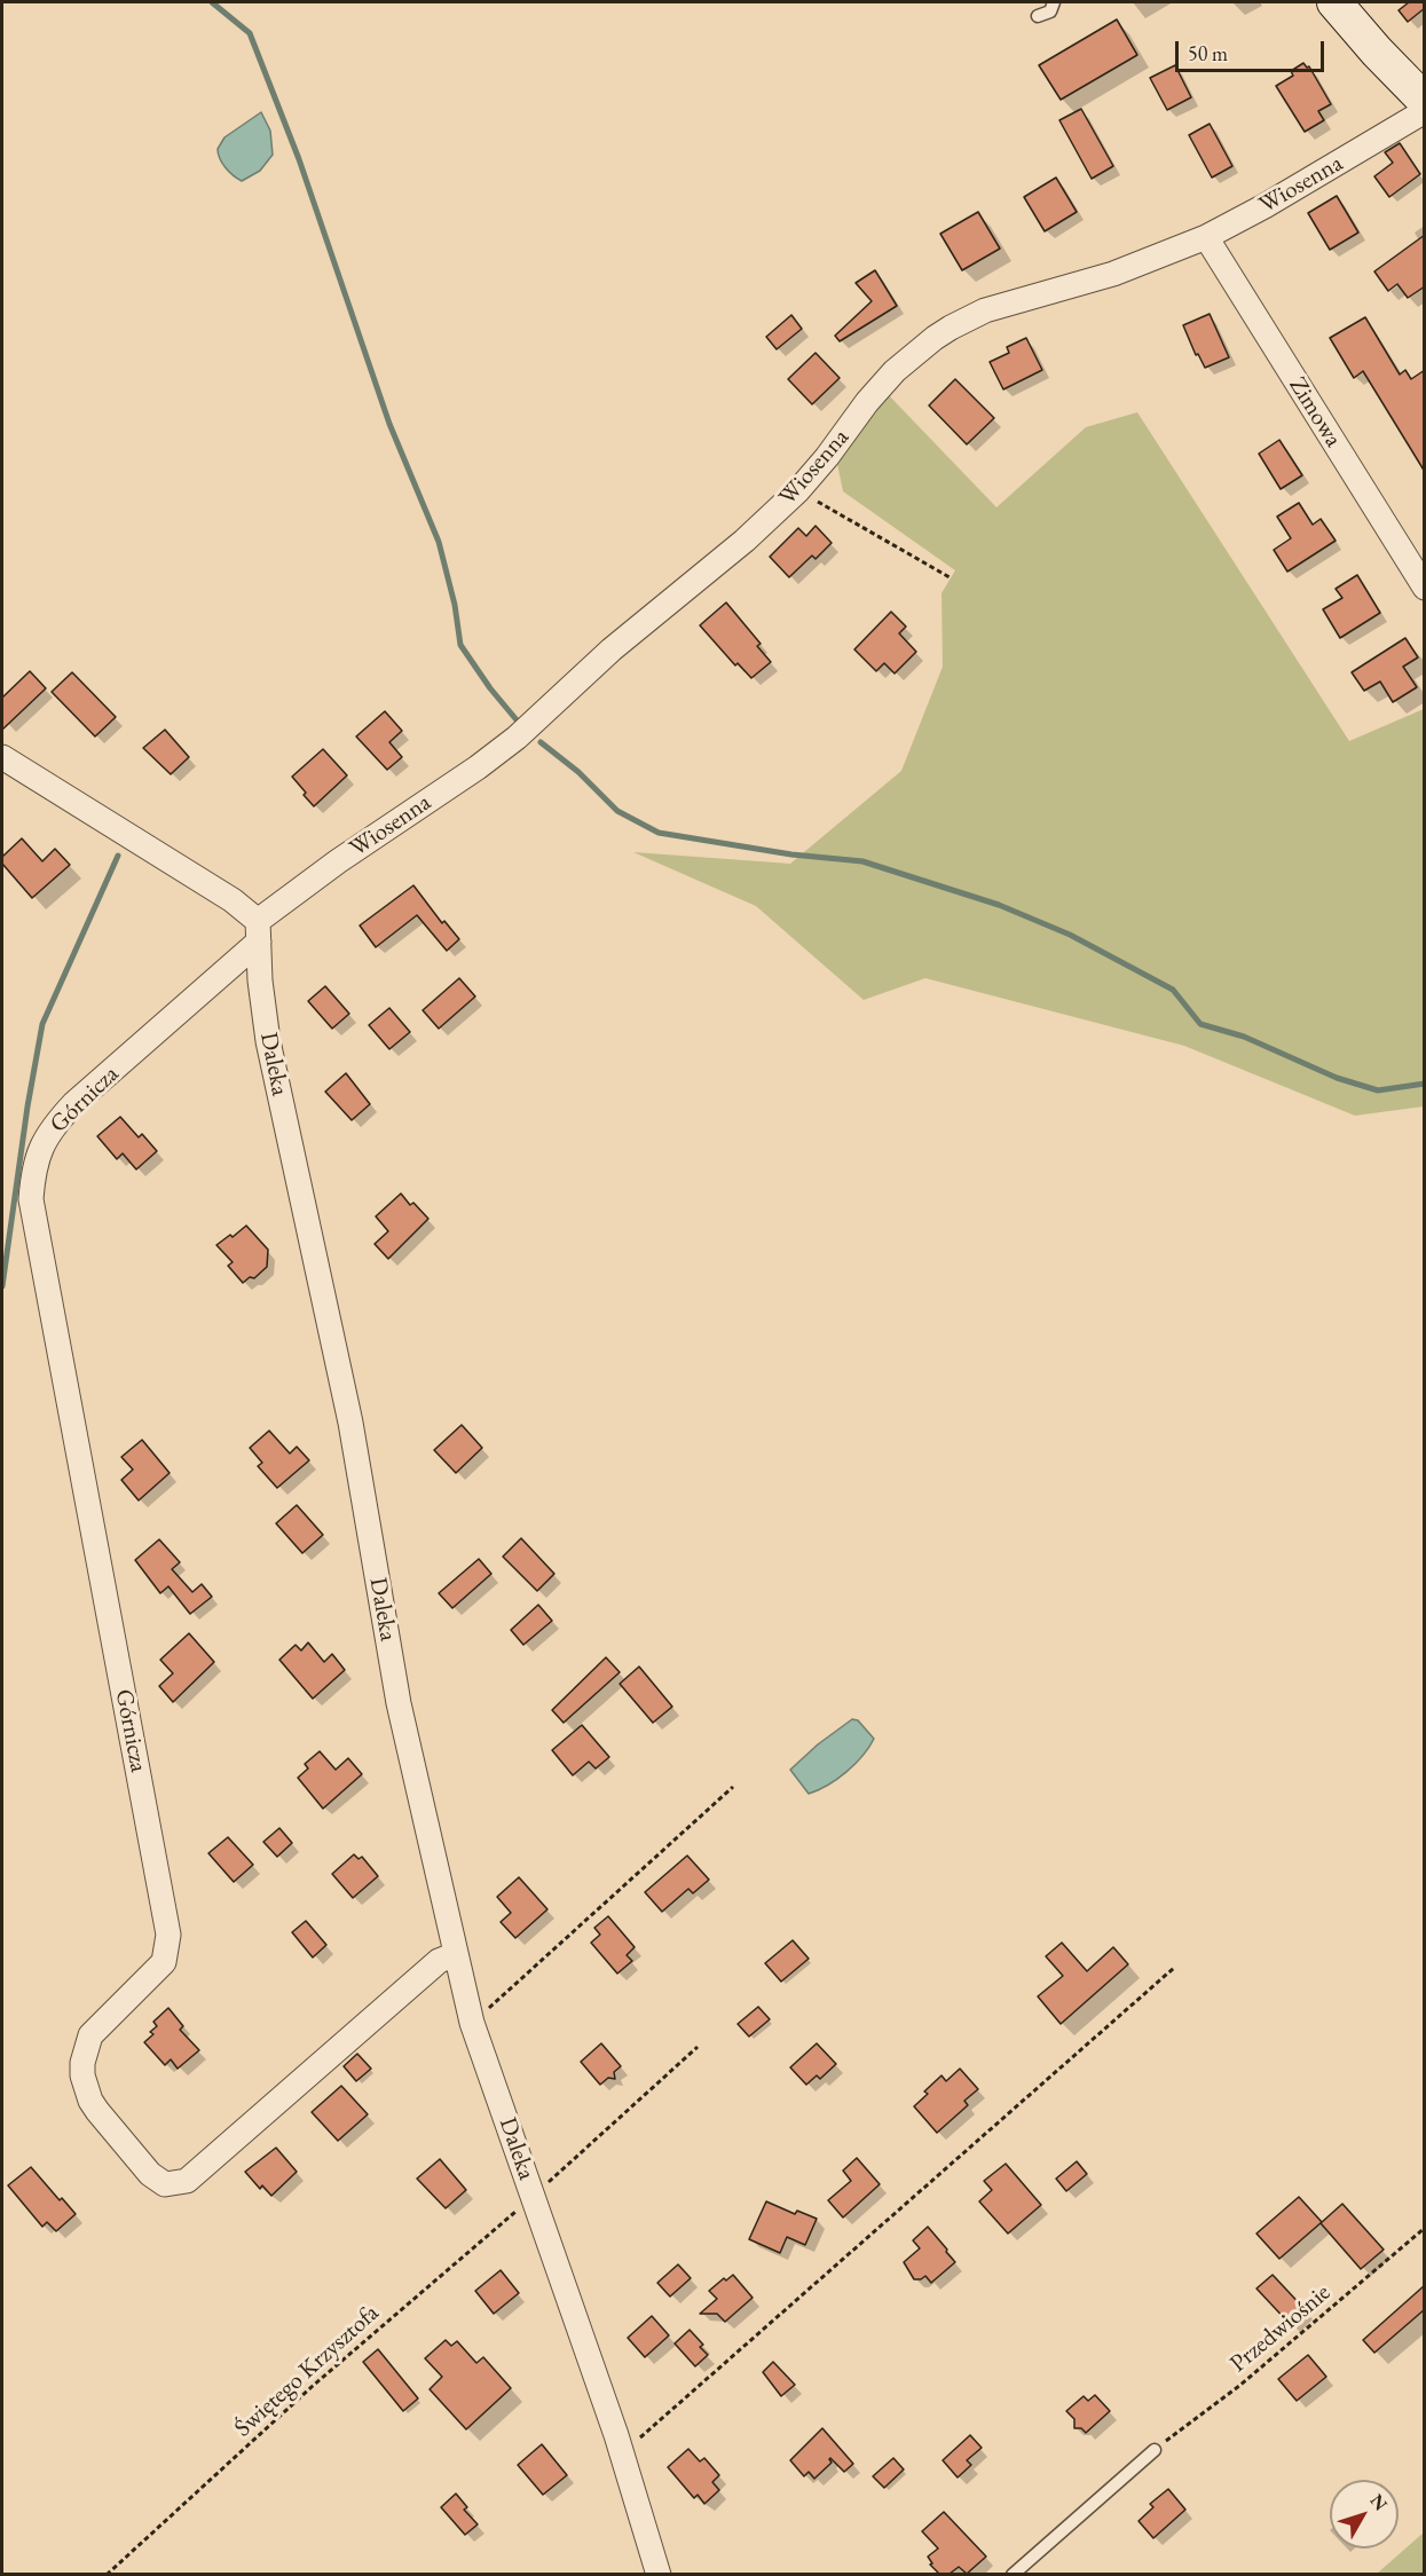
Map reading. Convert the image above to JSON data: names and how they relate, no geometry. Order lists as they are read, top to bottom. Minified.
{"streets":{"street":["Wiosenna","Zimowa","Daleka","Górnicza"],"path":["Przedwiośnie","Świętego Krzysztofa"]},"crossings":[["Wiosenna","Zimowa"],["Wiosenna","Daleka"],["Wiosenna","Górnicza"],["Daleka","Górnicza"],["Daleka","Świętego Krzysztofa"]],"scale_bar":"50 m","north":"top right"}
